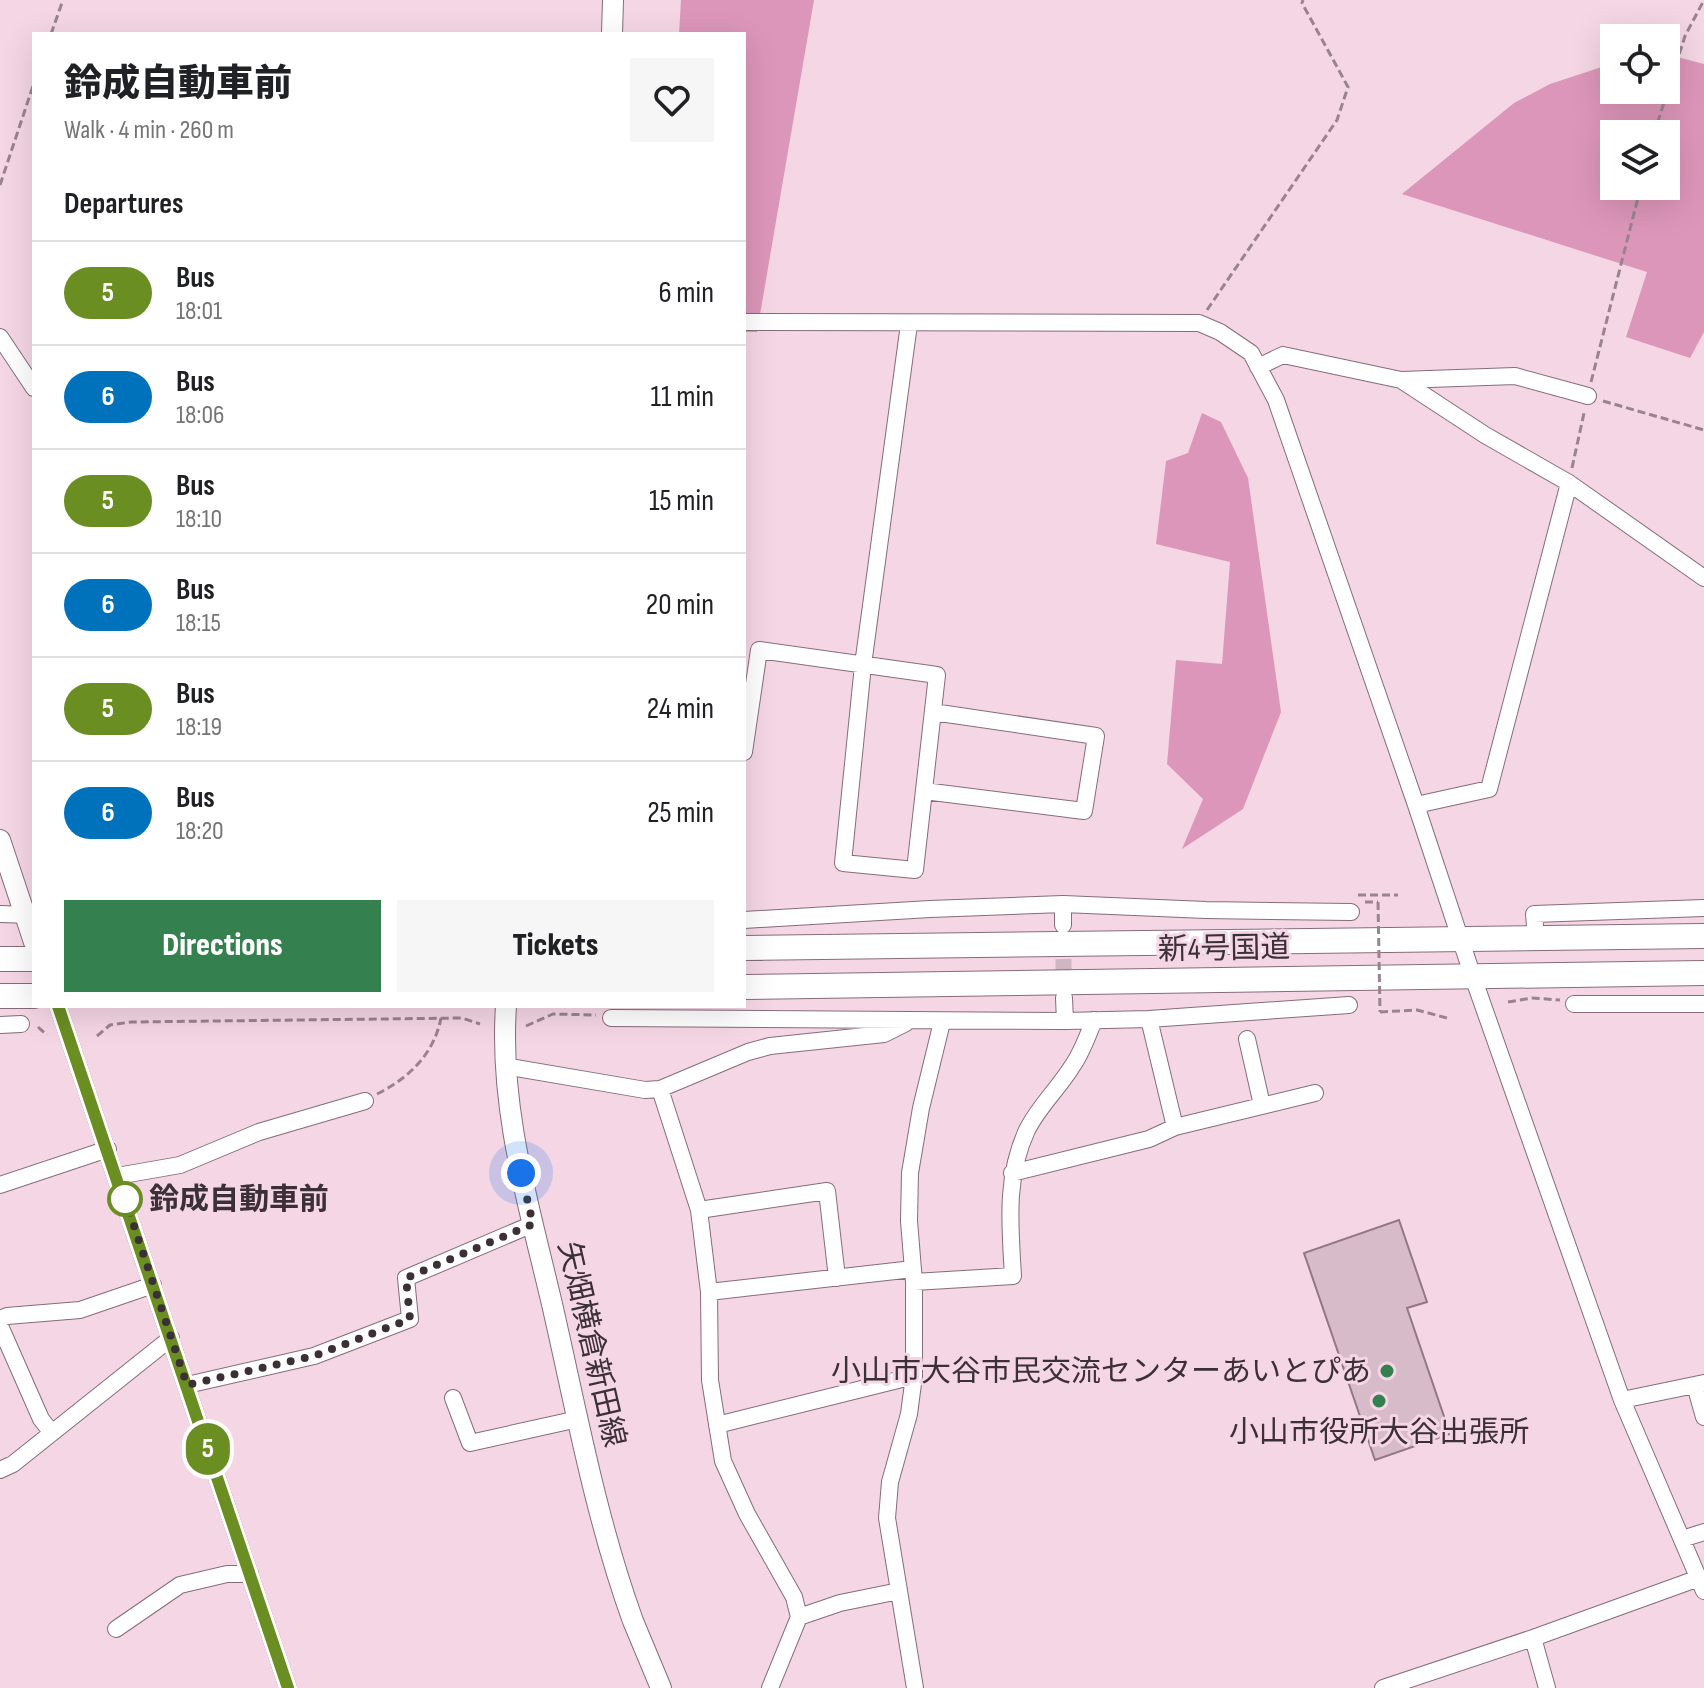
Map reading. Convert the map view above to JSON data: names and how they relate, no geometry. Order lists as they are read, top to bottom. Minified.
{"streets":{"highway":["新4号国道"],"main road":["矢畑横倉新田線"]},"places":["鈴成自動車前","小山市大谷市民交流センターあいとぴあ","小山市役所大谷出張所"],"lines":["bus line 5"],"page":{"on_map":"5","heading":[["鈴成自動車前","Walk · 4 min · 260 m"],"Departures"],"list":[{"mark":"5","name":"Bus","note":"18:01","value":"6 min"},{"mark":"6","name":"Bus","note":"18:06","value":"11 min"},{"mark":"5","name":"Bus","note":"18:10","value":"15 min"},{"mark":"6","name":"Bus","note":"18:15","value":"20 min"},{"mark":"5","name":"Bus","note":"18:19","value":"24 min"},{"mark":"6","name":"Bus","note":"18:20","value":"25 min"}],"buttons":["Directions","Tickets"]}}
